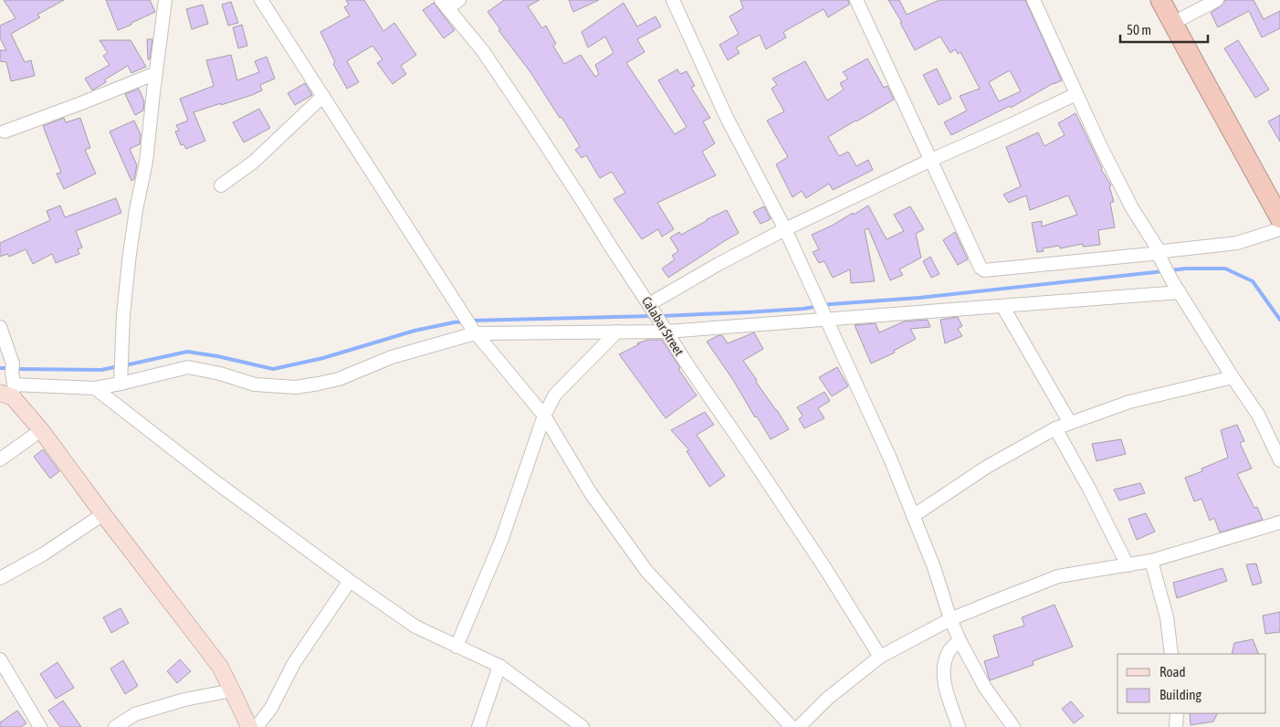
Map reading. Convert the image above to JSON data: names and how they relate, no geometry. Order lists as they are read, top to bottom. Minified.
{"streets":{"street":["Calabar Street"]},"legend":["Road","Building"],"scale_bar":"50 m"}
